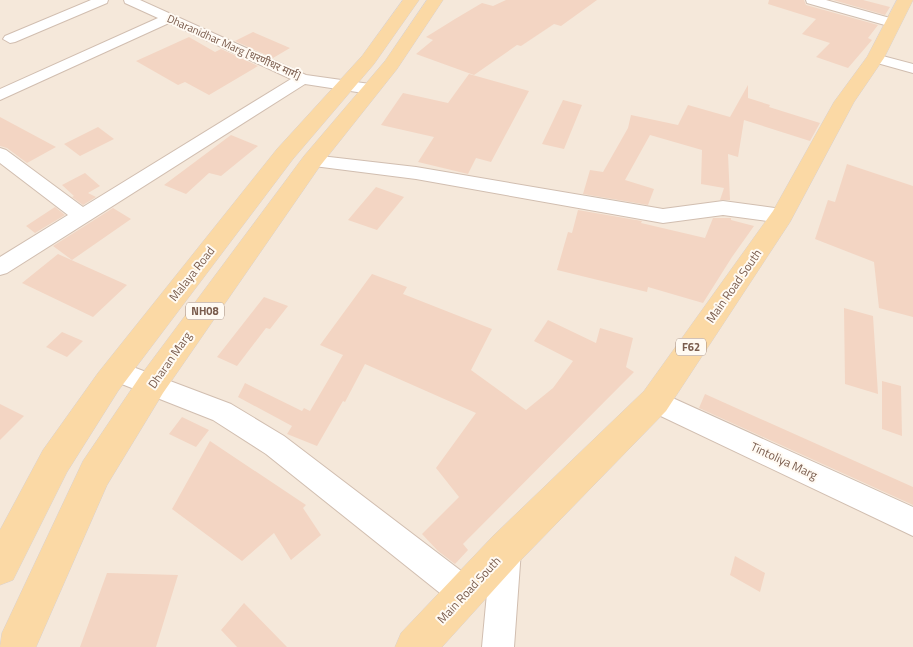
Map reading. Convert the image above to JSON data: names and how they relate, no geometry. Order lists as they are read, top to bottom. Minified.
{"streets":{"main road":["Malaya Road","Main Road South","NH08","F62","Dharan Marg"],"street":["Dharanidhar Marg [धरणीधर मार्ग]","Tintoliya Marg"]},"crossings":[["Dharanidhar Marg [धरणीधर मार्ग]","Malaya Road"],["Dharanidhar Marg [धरणीधर मार्ग]","Dharan Marg"],["Malaya Road","Dharan Marg"],["Main Road South","Tintoliya Marg"]]}
